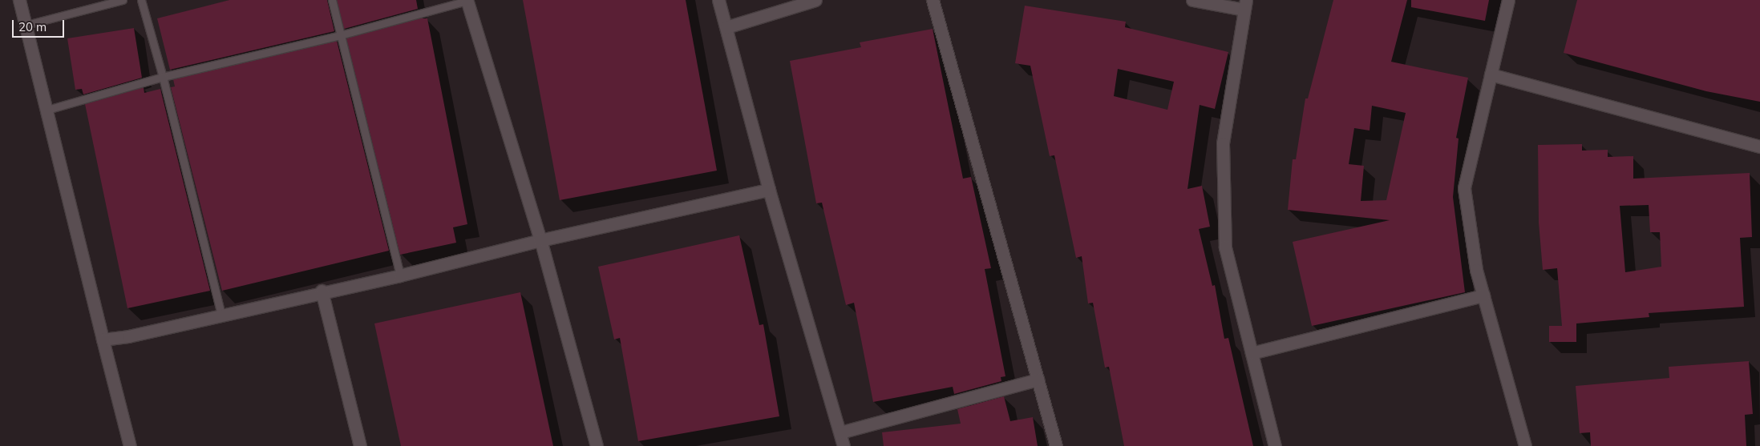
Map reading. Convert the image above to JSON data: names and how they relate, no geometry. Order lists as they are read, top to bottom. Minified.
{"scale_bar":"20 m"}
